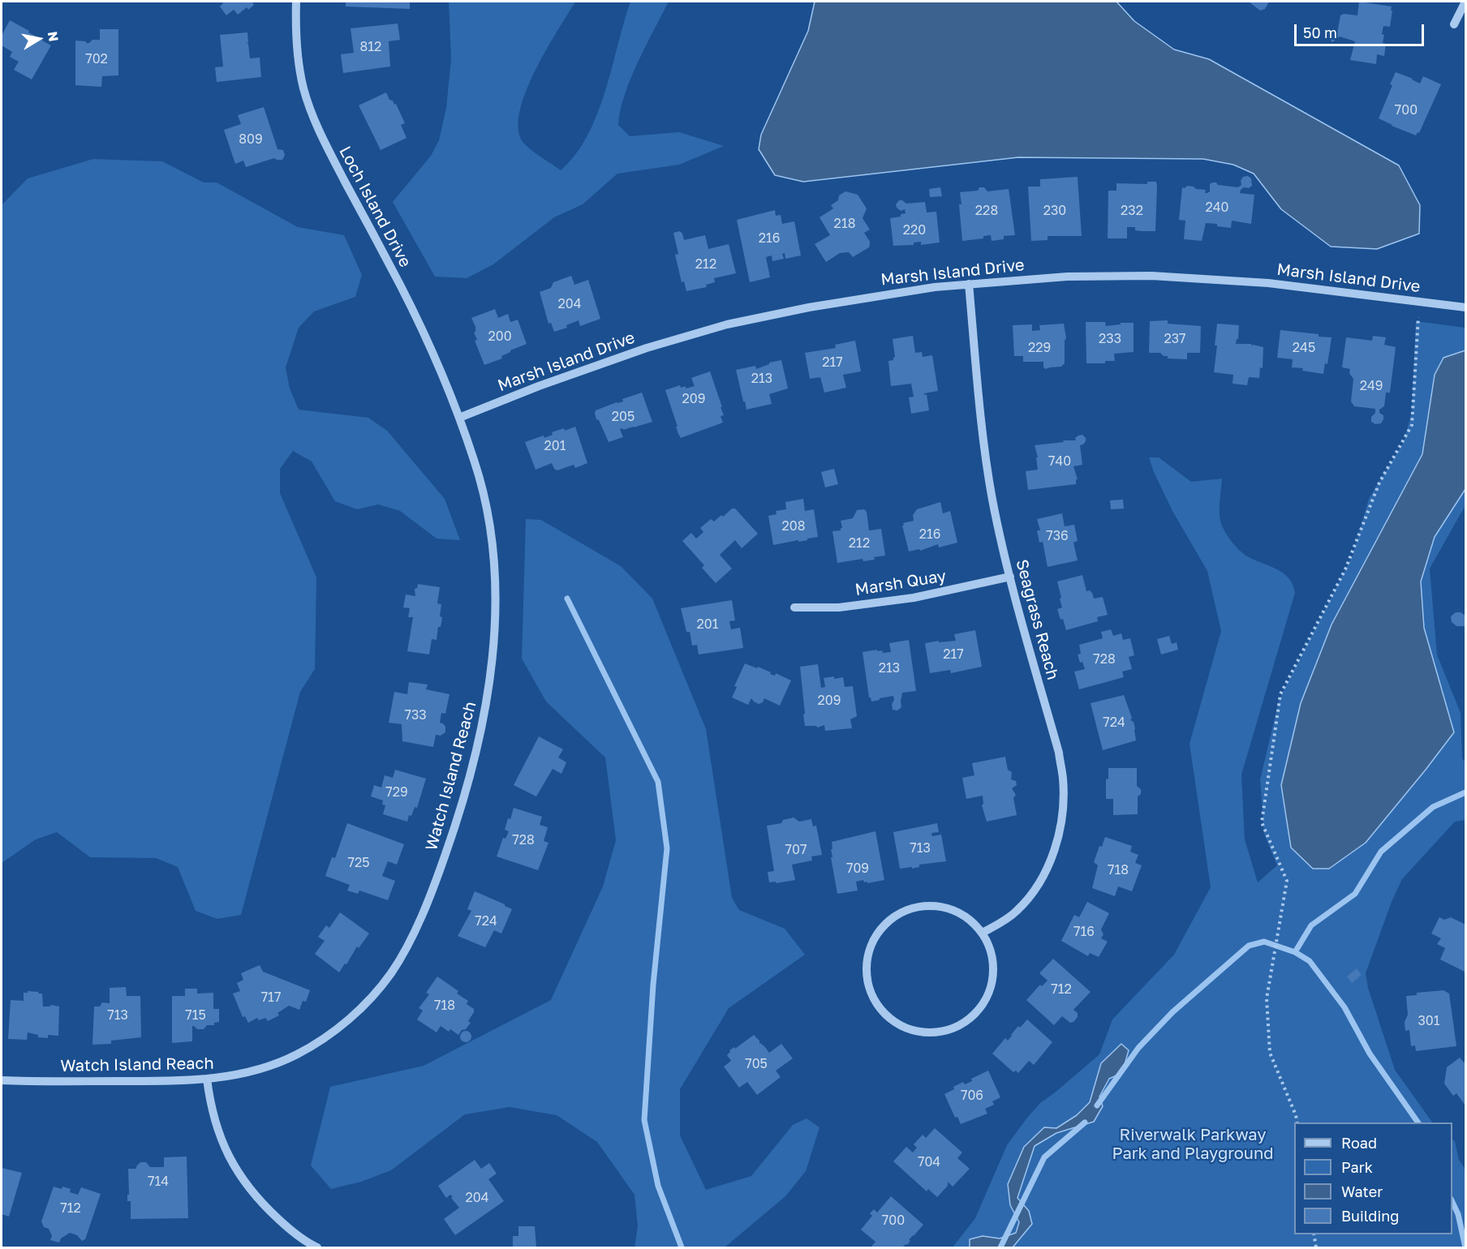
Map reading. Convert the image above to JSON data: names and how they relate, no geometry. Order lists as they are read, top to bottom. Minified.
{"streets":{"street":["Loch Island Drive","Marsh Island Drive","Marsh Quay","Seagrass Reach","Watch Island Reach"]},"crossings":[["Loch Island Drive","Marsh Island Drive"],["Loch Island Drive","Watch Island Reach"],["Marsh Island Drive","Seagrass Reach"],["Marsh Island Drive","Watch Island Reach"],["Marsh Quay","Seagrass Reach"]],"parks":["Riverwalk Parkway Park and Playground"],"house_numbers":["812","702","700","809","240","228","230","232","218","220","216","212","204","200","233","237","229","245","217","213","249","209","205","201","740","208","216","736","212","201","217","728","213","209","733","724","729","728","713","707","725","709","718","724","716","712","717","718","713","715","301","705","706","704","714","204","712","700"],"legend":["Road","Park","Water","Building"],"scale_bar":"50 m","north":"right"}
